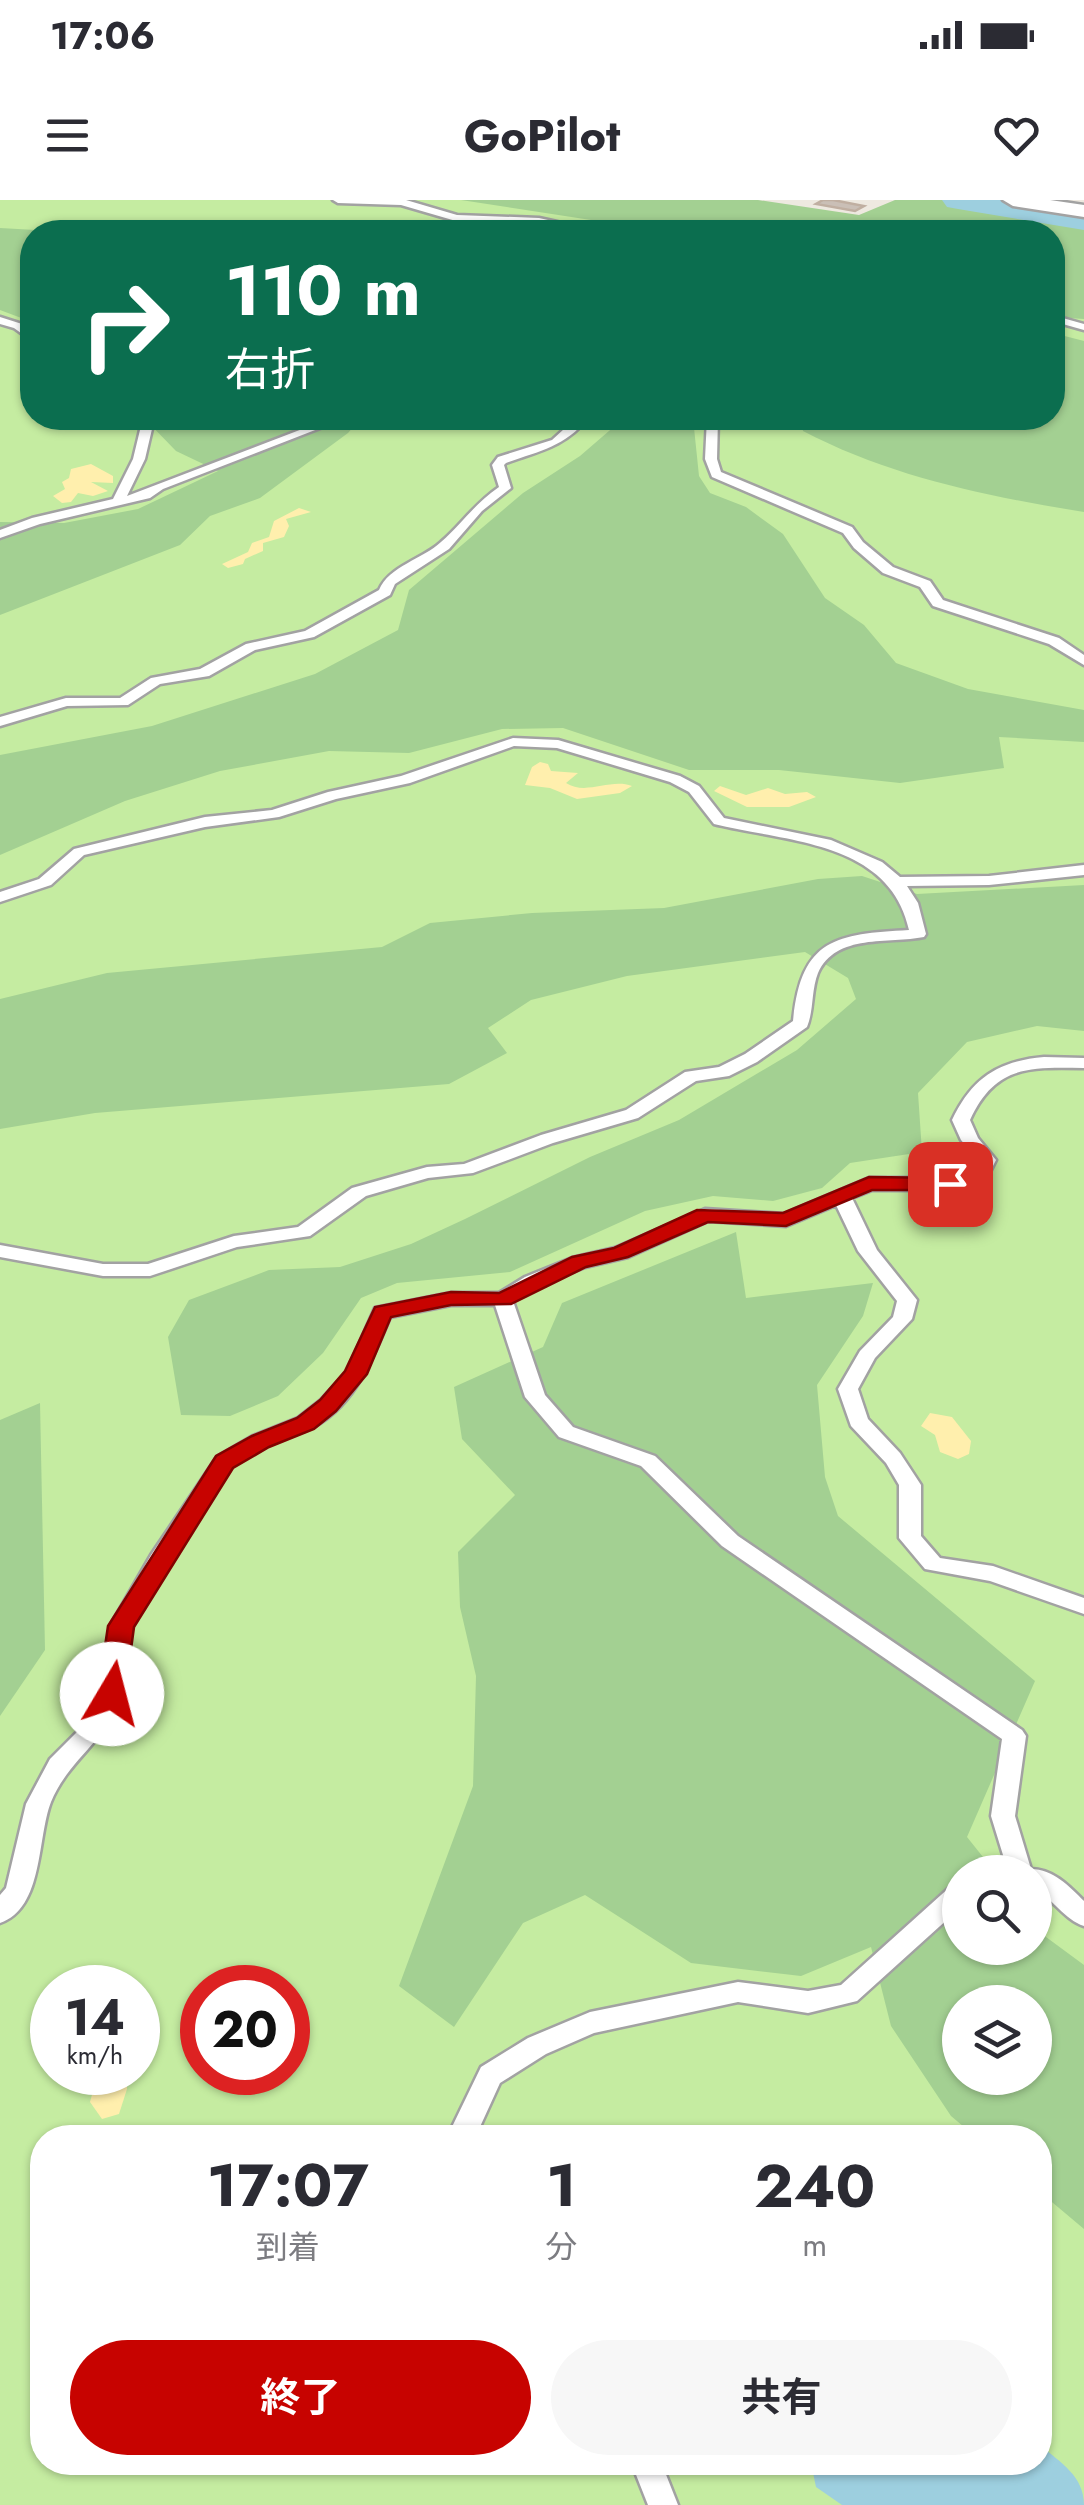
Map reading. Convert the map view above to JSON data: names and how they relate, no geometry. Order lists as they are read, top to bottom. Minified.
{"page":{"status":"17:06","header":"GoPilot","turn":["110 m","右折"],"speed":"14 km/h","limit":"20","eta":["17:07","到着","1","分","240","m"],"buttons":["終了","共有"]}}
